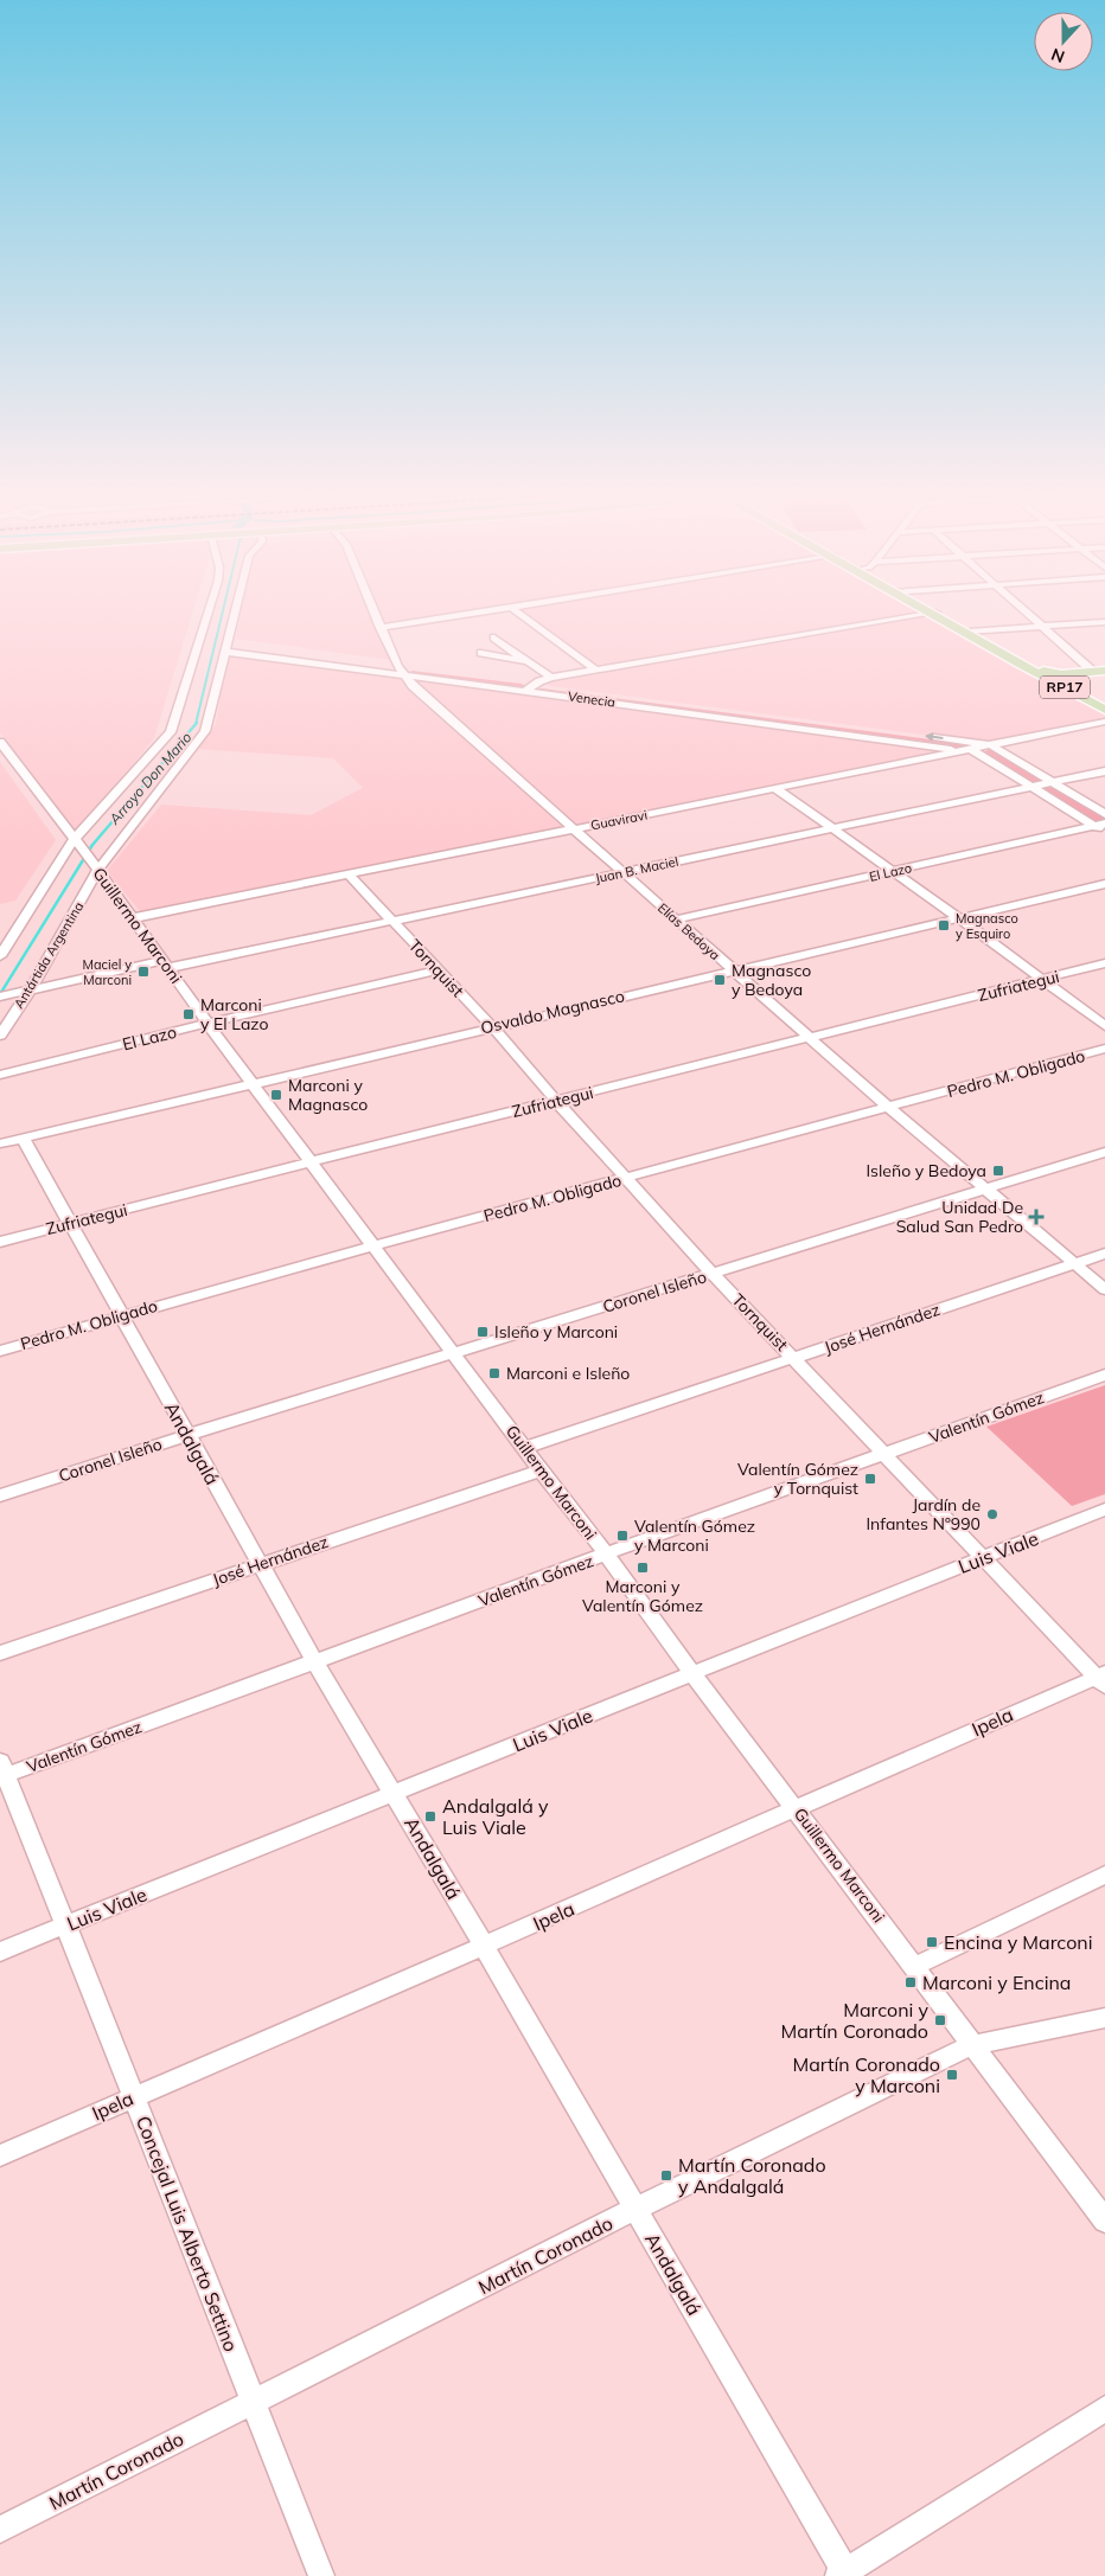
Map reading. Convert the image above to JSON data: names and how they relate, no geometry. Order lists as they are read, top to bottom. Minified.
{"streets":{"main road":["RP17"],"street":["Venecia","Guaviravi","Juan B. Maciel","El Lazo","Guillermo Marconi","Elías Bedoya","Antártida Argentina","Tornquist","Zufriategui","Osvaldo Magnasco","Pedro M. Obligado","Coronel Isleño","José Hernández","Valentín Gómez","Andalgalá","Luis Viale","Ipela","Concejal Luis Alberto Settino","Martín Coronado"]},"crossings":[["Venecia","Guaviravi"],["Venecia","Elías Bedoya"],["Venecia","Antártida Argentina"],["Guaviravi","Guillermo Marconi"],["Guaviravi","Elías Bedoya"],["Guaviravi","Tornquist"],["Juan B. Maciel","Guillermo Marconi"],["Juan B. Maciel","Elías Bedoya"],["Juan B. Maciel","Antártida Argentina"],["Juan B. Maciel","Tornquist"],["El Lazo","Guillermo Marconi"],["El Lazo","Elías Bedoya"],["El Lazo","Tornquist"],["Guillermo Marconi","Antártida Argentina"],["Guillermo Marconi","Zufriategui"],["Guillermo Marconi","Osvaldo Magnasco"],["Guillermo Marconi","Pedro M. Obligado"],["Guillermo Marconi","Coronel Isleño"],["Guillermo Marconi","José Hernández"],["Guillermo Marconi","Valentín Gómez"],["Guillermo Marconi","Luis Viale"],["Guillermo Marconi","Ipela"],["Guillermo Marconi","Martín Coronado"],["Elías Bedoya","Zufriategui"],["Elías Bedoya","Osvaldo Magnasco"],["Elías Bedoya","Pedro M. Obligado"],["Elías Bedoya","Coronel Isleño"],["Elías Bedoya","José Hernández"],["Tornquist","Zufriategui"],["Tornquist","Osvaldo Magnasco"],["Tornquist","Pedro M. Obligado"],["Tornquist","Coronel Isleño"],["Tornquist","José Hernández"],["Tornquist","Valentín Gómez"],["Tornquist","Luis Viale"],["Tornquist","Ipela"],["Zufriategui","Andalgalá"],["Osvaldo Magnasco","Andalgalá"],["Pedro M. Obligado","Andalgalá"],["Coronel Isleño","Andalgalá"],["José Hernández","Andalgalá"],["Valentín Gómez","Andalgalá"],["Valentín Gómez","Concejal Luis Alberto Settino"],["Andalgalá","Luis Viale"],["Andalgalá","Ipela"],["Andalgalá","Martín Coronado"],["Luis Viale","Concejal Luis Alberto Settino"],["Ipela","Concejal Luis Alberto Settino"],["Concejal Luis Alberto Settino","Martín Coronado"]],"water":["Arroyo Don Mario"],"places":{"transit":["Magnasco y Esquiro","Maciel y Marconi","Magnasco y Bedoya","Marconi y El Lazo","Marconi y Magnasco","Isleño y Bedoya","Isleño y Marconi","Marconi e Isleño","Valentín Gómez y Tornquist","Valentín Gómez y Marconi","Marconi y Valentín Gómez","Andalgalá y Luis Viale","Encina y Marconi","Marconi y Encina","Marconi y Martín Coronado","Martín Coronado y Marconi","Martín Coronado y Andalgalá"],"health":["Unidad De Salud San Pedro"],"other":["Jardín de Infantes Nº990"]},"north":"bottom"}
